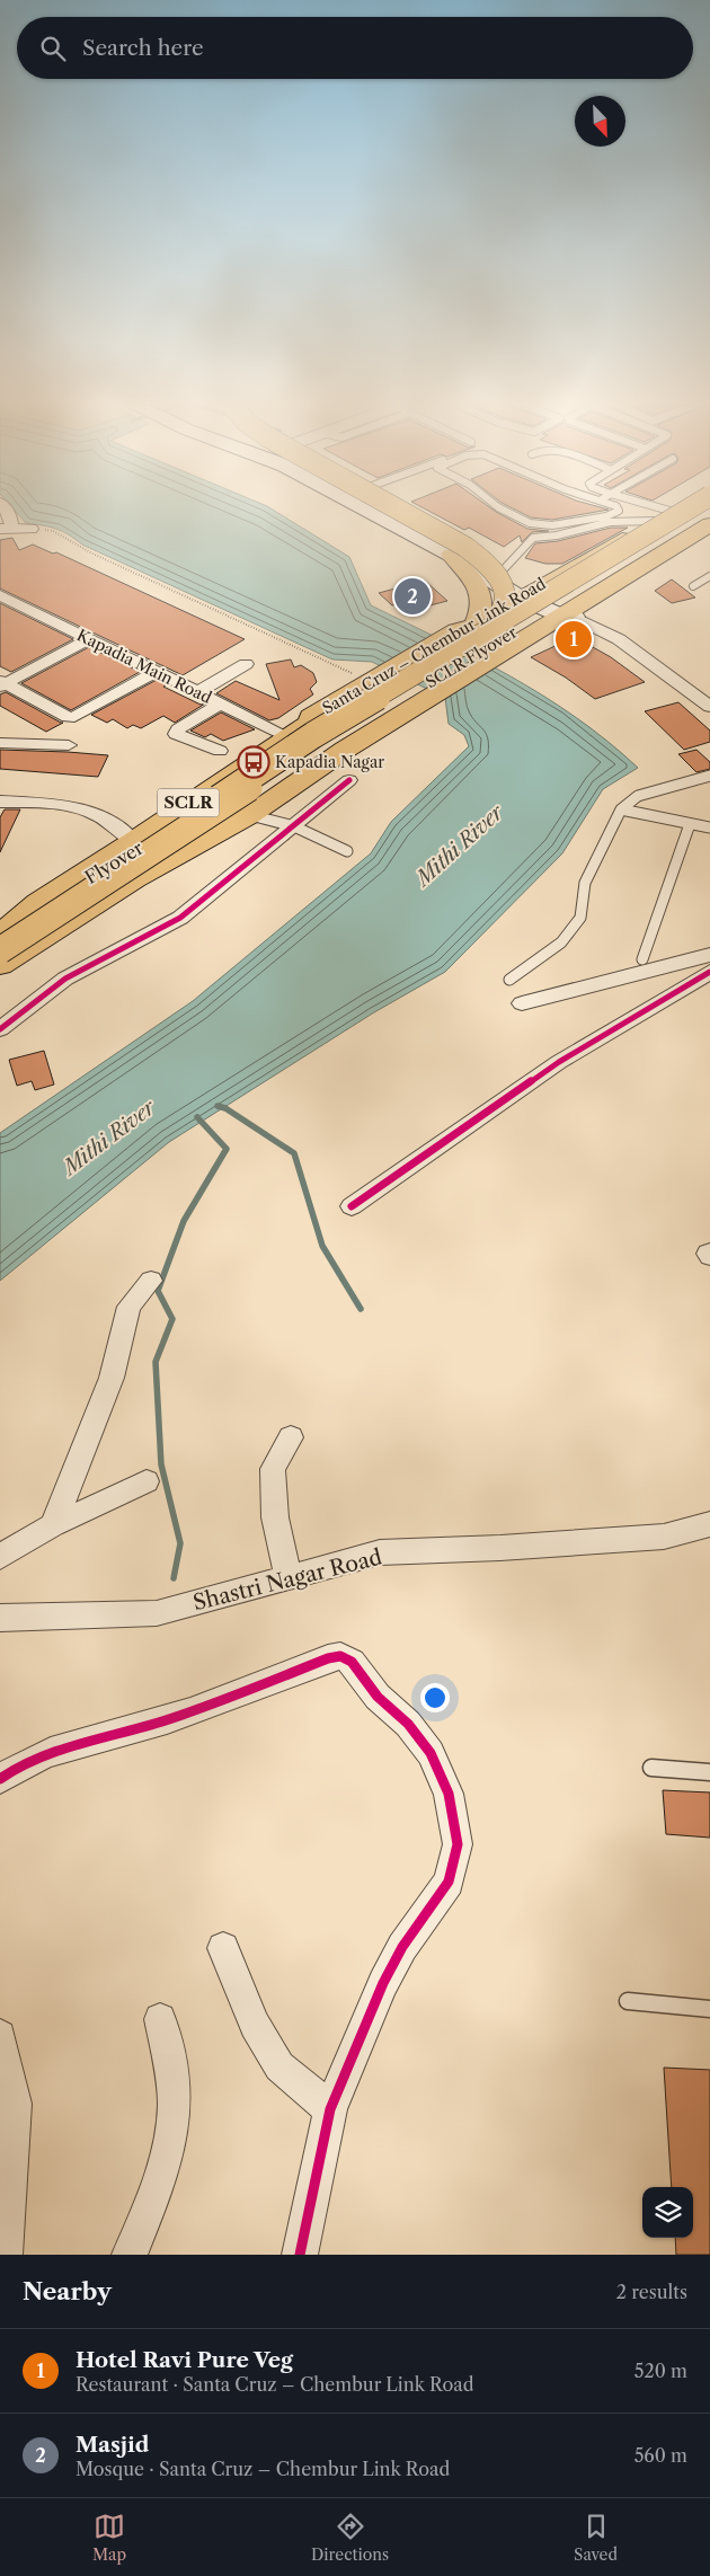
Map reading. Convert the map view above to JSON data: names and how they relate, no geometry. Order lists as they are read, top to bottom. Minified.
{"streets":{"main road":["Santa Cruz – Chembur Link Road","SCLR Flyover","SCLR","Flyover"],"street":["Kapadia Main Road","Shastri Nagar Road"]},"crossings":[["Santa Cruz – Chembur Link Road","Kapadia Main Road"],["Santa Cruz – Chembur Link Road","Flyover"],["SCLR Flyover","SCLR"],["SCLR Flyover","Flyover"],["SCLR","Flyover"]],"water":["Mithi River"],"places":{"bus stop":["Kapadia Nagar"]},"north":"bottom right","page":{"search":"Search here","pins":["2","1"],"heading":["Nearby","2 results"],"list":[{"mark":"1","name":"Hotel Ravi Pure Veg","note":"Restaurant · Santa Cruz – Chembur Link Road","value":"520 m"},{"mark":"2","name":"Masjid","note":"Mosque · Santa Cruz – Chembur Link Road","value":"560 m"}],"nav":["Map","Directions","Saved"]}}
